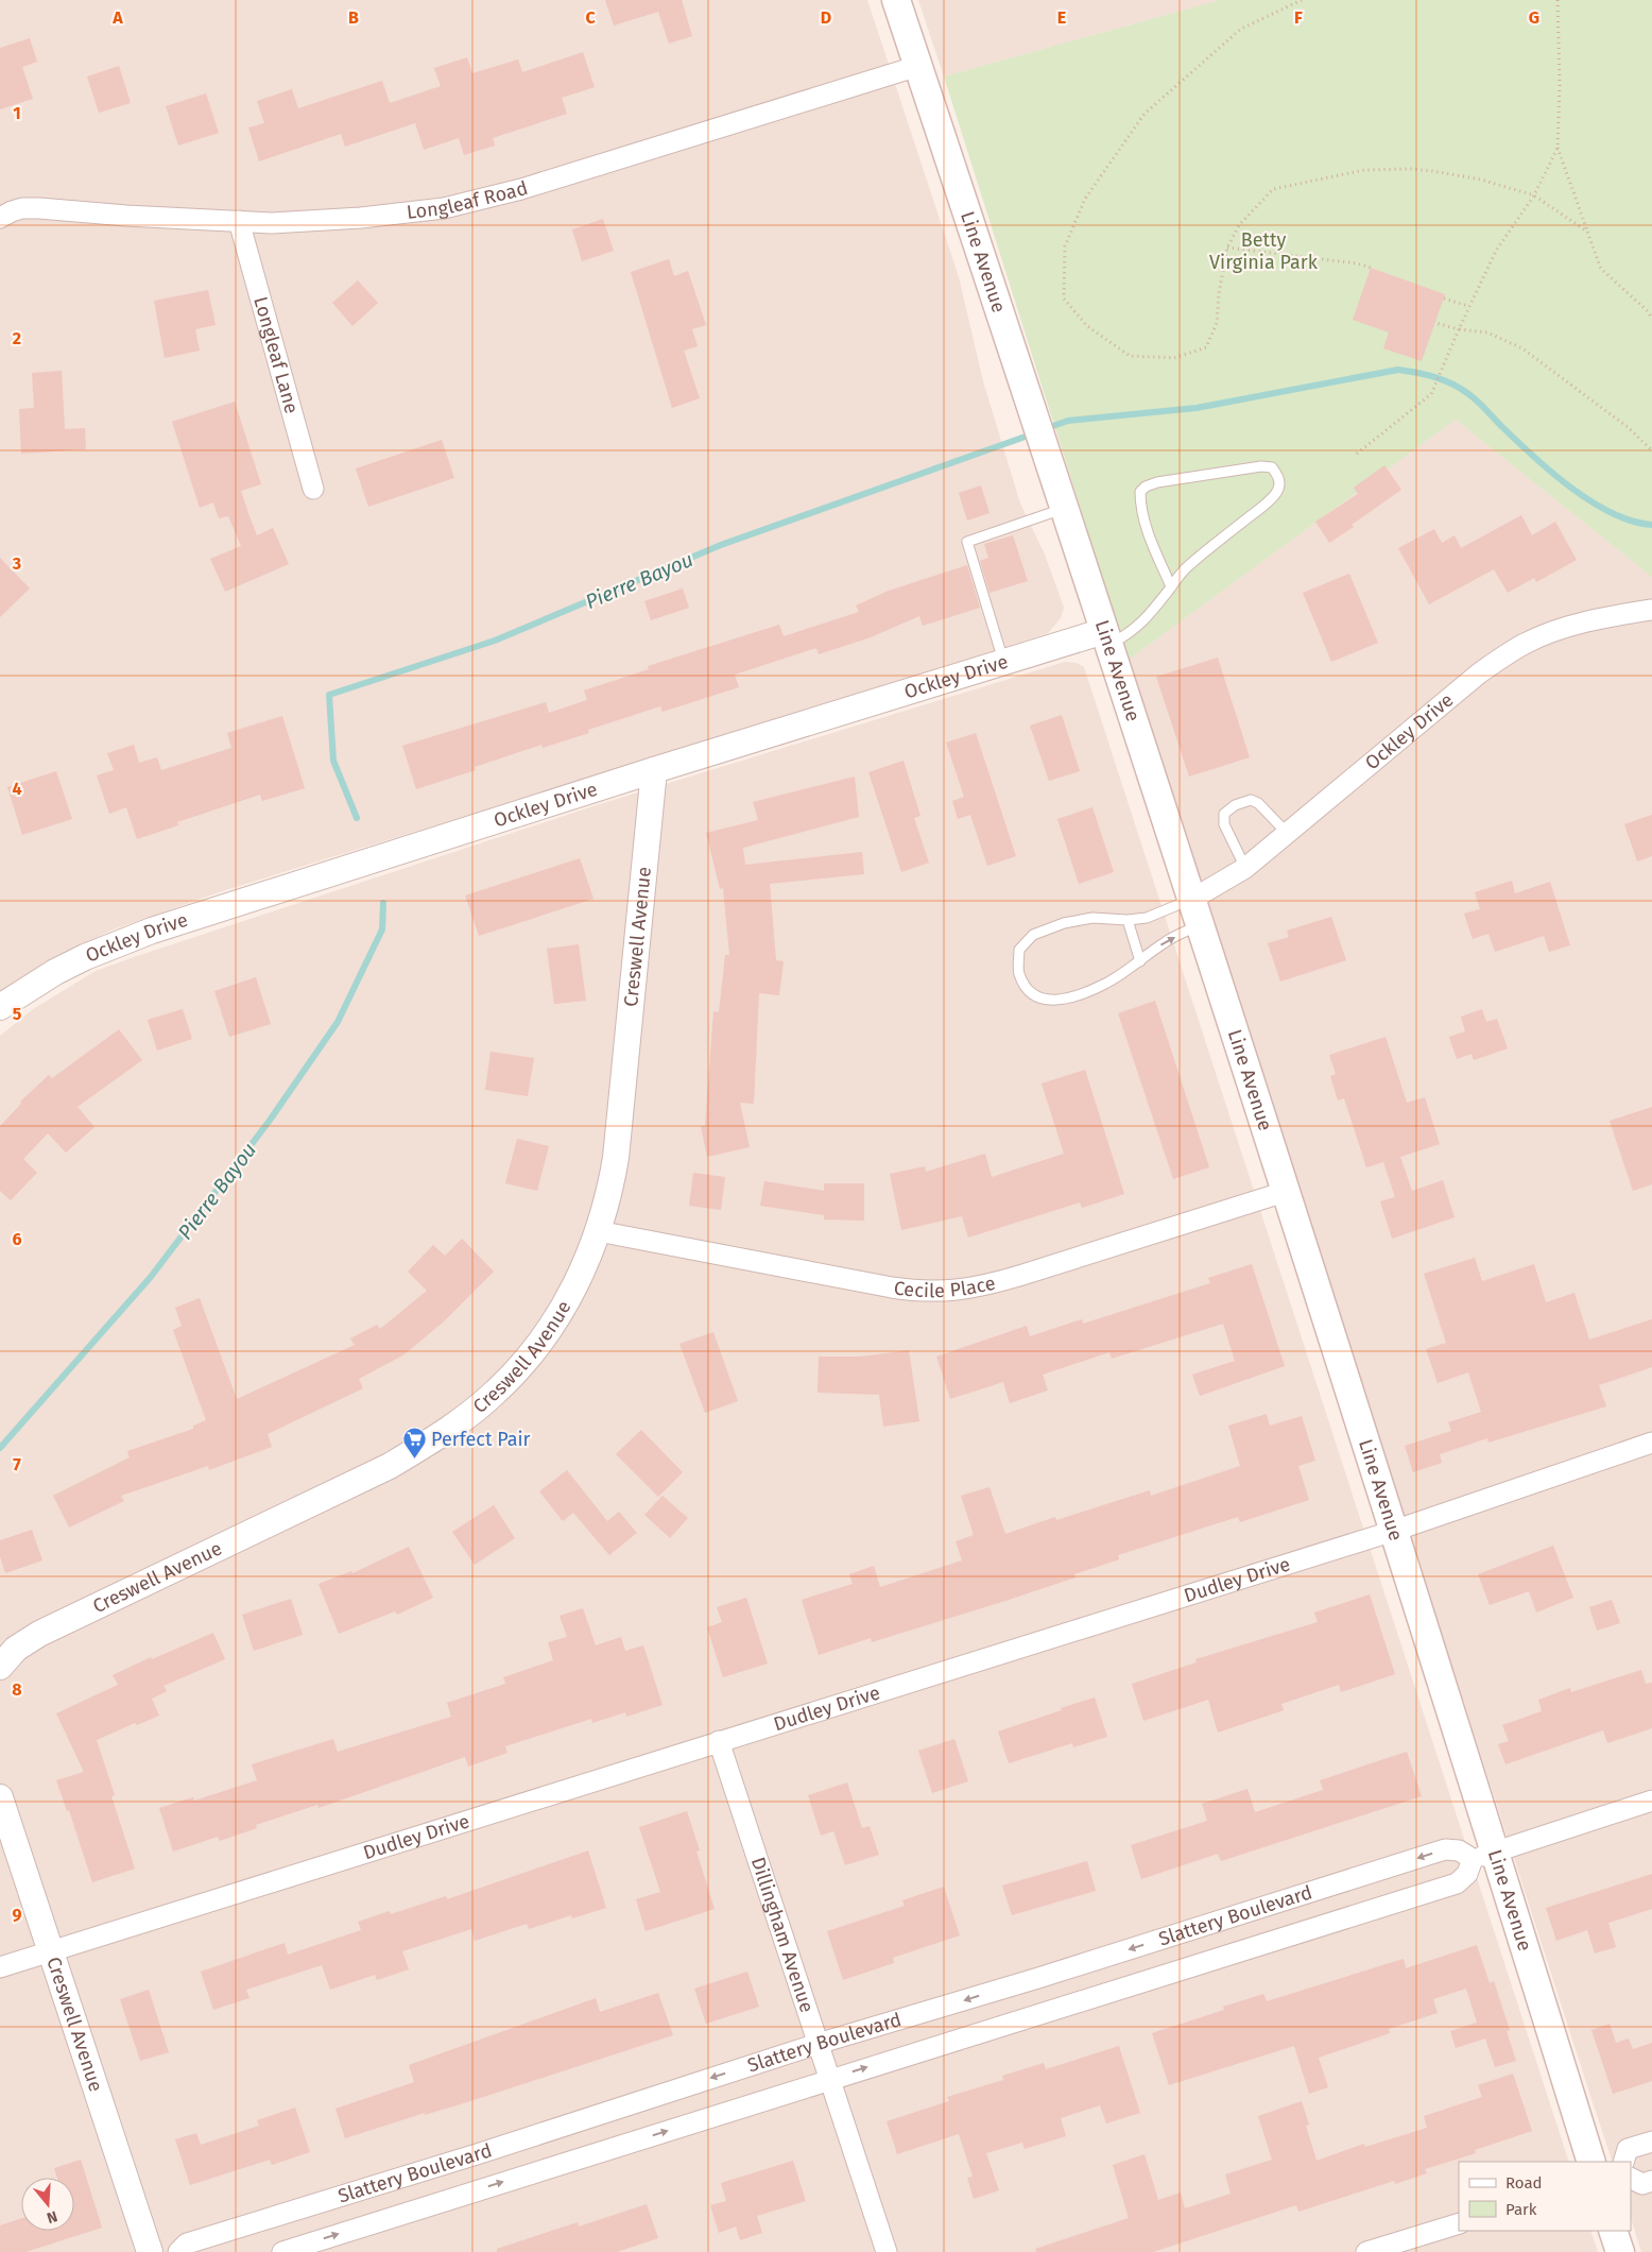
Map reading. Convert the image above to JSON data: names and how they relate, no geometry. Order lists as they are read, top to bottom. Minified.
{"streets":{"main road":["Line Avenue"],"street":["Longleaf Road","Longleaf Lane","Ockley Drive","Creswell Avenue","Cecile Place","Dudley Drive","Slattery Boulevard","Dillingham Avenue"]},"crossings":[["Longleaf Road","Line Avenue"],["Longleaf Road","Longleaf Lane"],["Line Avenue","Ockley Drive"],["Line Avenue","Cecile Place"],["Line Avenue","Dudley Drive"],["Line Avenue","Slattery Boulevard"],["Ockley Drive","Creswell Avenue"],["Creswell Avenue","Cecile Place"],["Creswell Avenue","Dudley Drive"],["Dudley Drive","Dillingham Avenue"],["Slattery Boulevard","Dillingham Avenue"]],"water":["Pierre Bayou"],"parks":["Betty Virginia Park"],"places":{"supermarket":["Perfect Pair"]},"legend":["Road","Park"],"north":"bottom","grid":{"columns":["A","B","C","D","E","F","G"],"rows":["1","2","3","4","5","6","7","8","9"]}}
